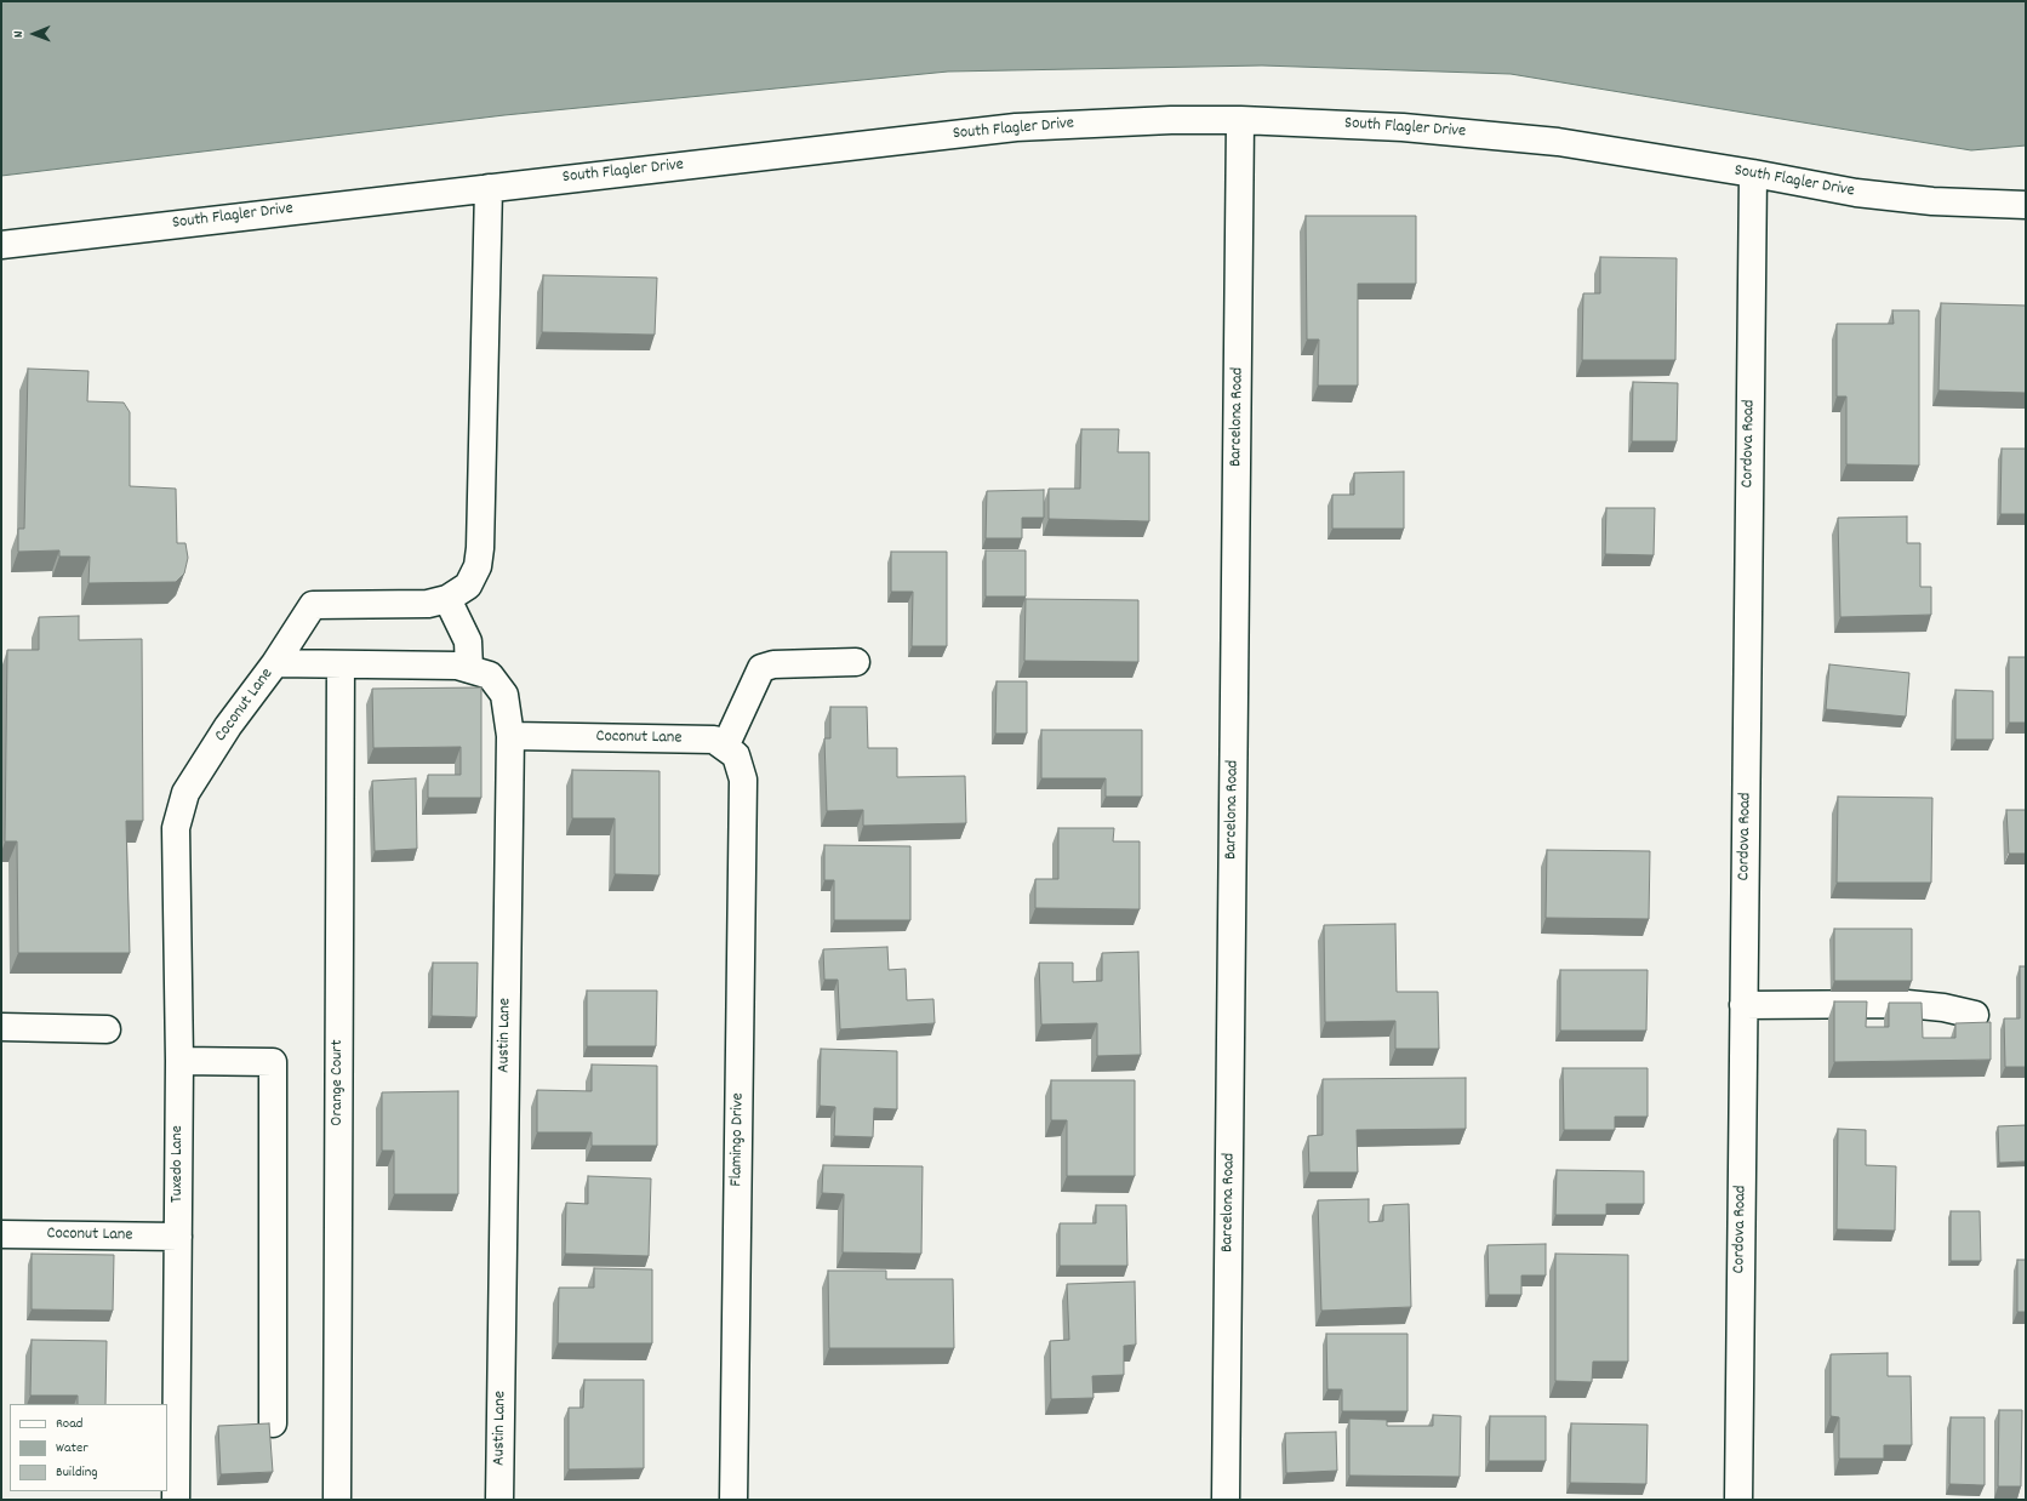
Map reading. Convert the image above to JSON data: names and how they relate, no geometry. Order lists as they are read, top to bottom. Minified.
{"streets":{"street":["South Flagler Drive","Barcelona Road","Cordova Road","Coconut Lane","Austin Lane","Orange Court","Flamingo Drive","Tuxedo Lane"]},"crossings":[["South Flagler Drive","Barcelona Road"],["South Flagler Drive","Cordova Road"],["Coconut Lane","Austin Lane"],["Coconut Lane","Orange Court"],["Coconut Lane","Flamingo Drive"],["Coconut Lane","Tuxedo Lane"]],"legend":["Road","Water","Building"],"north":"left"}
